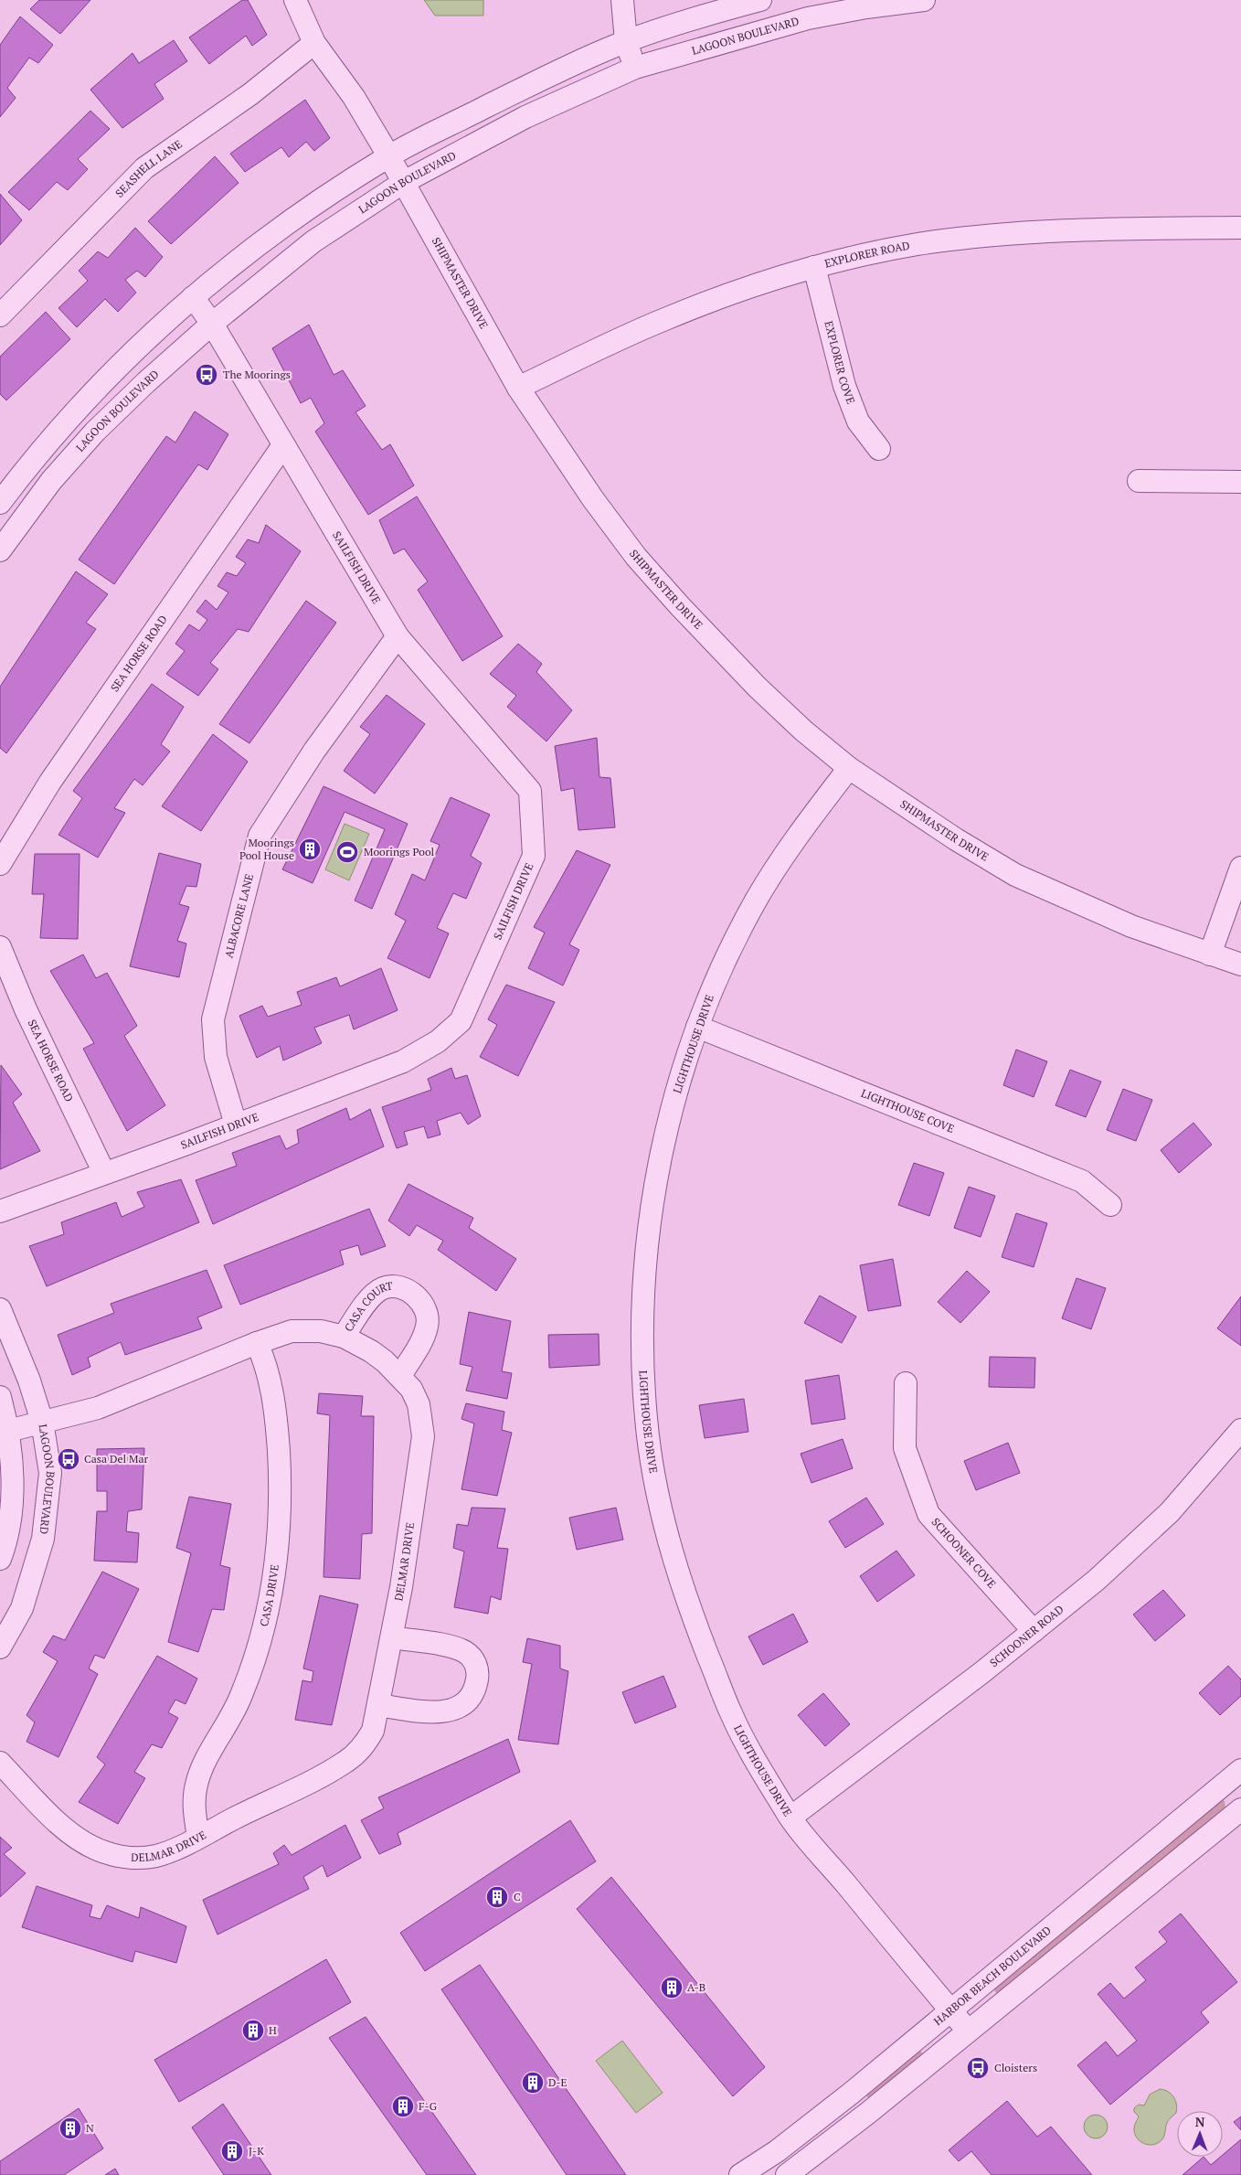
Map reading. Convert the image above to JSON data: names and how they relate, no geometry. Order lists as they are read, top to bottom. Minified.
{"streets":{"street":["LAGOON BOULEVARD","SEASHELL LANE","EXPLORER ROAD","SHIPMASTER DRIVE","EXPLORER COVE","SAILFISH DRIVE","SEA HORSE ROAD","ALBACORE LANE","LIGHTHOUSE DRIVE","LIGHTHOUSE COVE","CASA COURT","SCHOONER COVE","DELMAR DRIVE","CASA DRIVE","SCHOONER ROAD","HARBOR BEACH BOULEVARD"]},"crossings":[["LAGOON BOULEVARD","SHIPMASTER DRIVE"],["LAGOON BOULEVARD","SAILFISH DRIVE"],["LAGOON BOULEVARD","DELMAR DRIVE"],["SEASHELL LANE","SHIPMASTER DRIVE"],["EXPLORER ROAD","SHIPMASTER DRIVE"],["EXPLORER ROAD","EXPLORER COVE"],["SHIPMASTER DRIVE","LIGHTHOUSE DRIVE"],["SAILFISH DRIVE","SEA HORSE ROAD"],["SAILFISH DRIVE","ALBACORE LANE"],["LIGHTHOUSE DRIVE","LIGHTHOUSE COVE"],["LIGHTHOUSE DRIVE","SCHOONER ROAD"],["LIGHTHOUSE DRIVE","HARBOR BEACH BOULEVARD"],["CASA COURT","DELMAR DRIVE"],["SCHOONER COVE","SCHOONER ROAD"],["DELMAR DRIVE","CASA DRIVE"]],"places":{"bus stop":["The Moorings","Casa Del Mar","Cloisters"],"building":["Moorings Pool House","C","A-B","H","D-E","F-G","N","J-K"],"sports":["Moorings Pool"]},"north":"top"}
